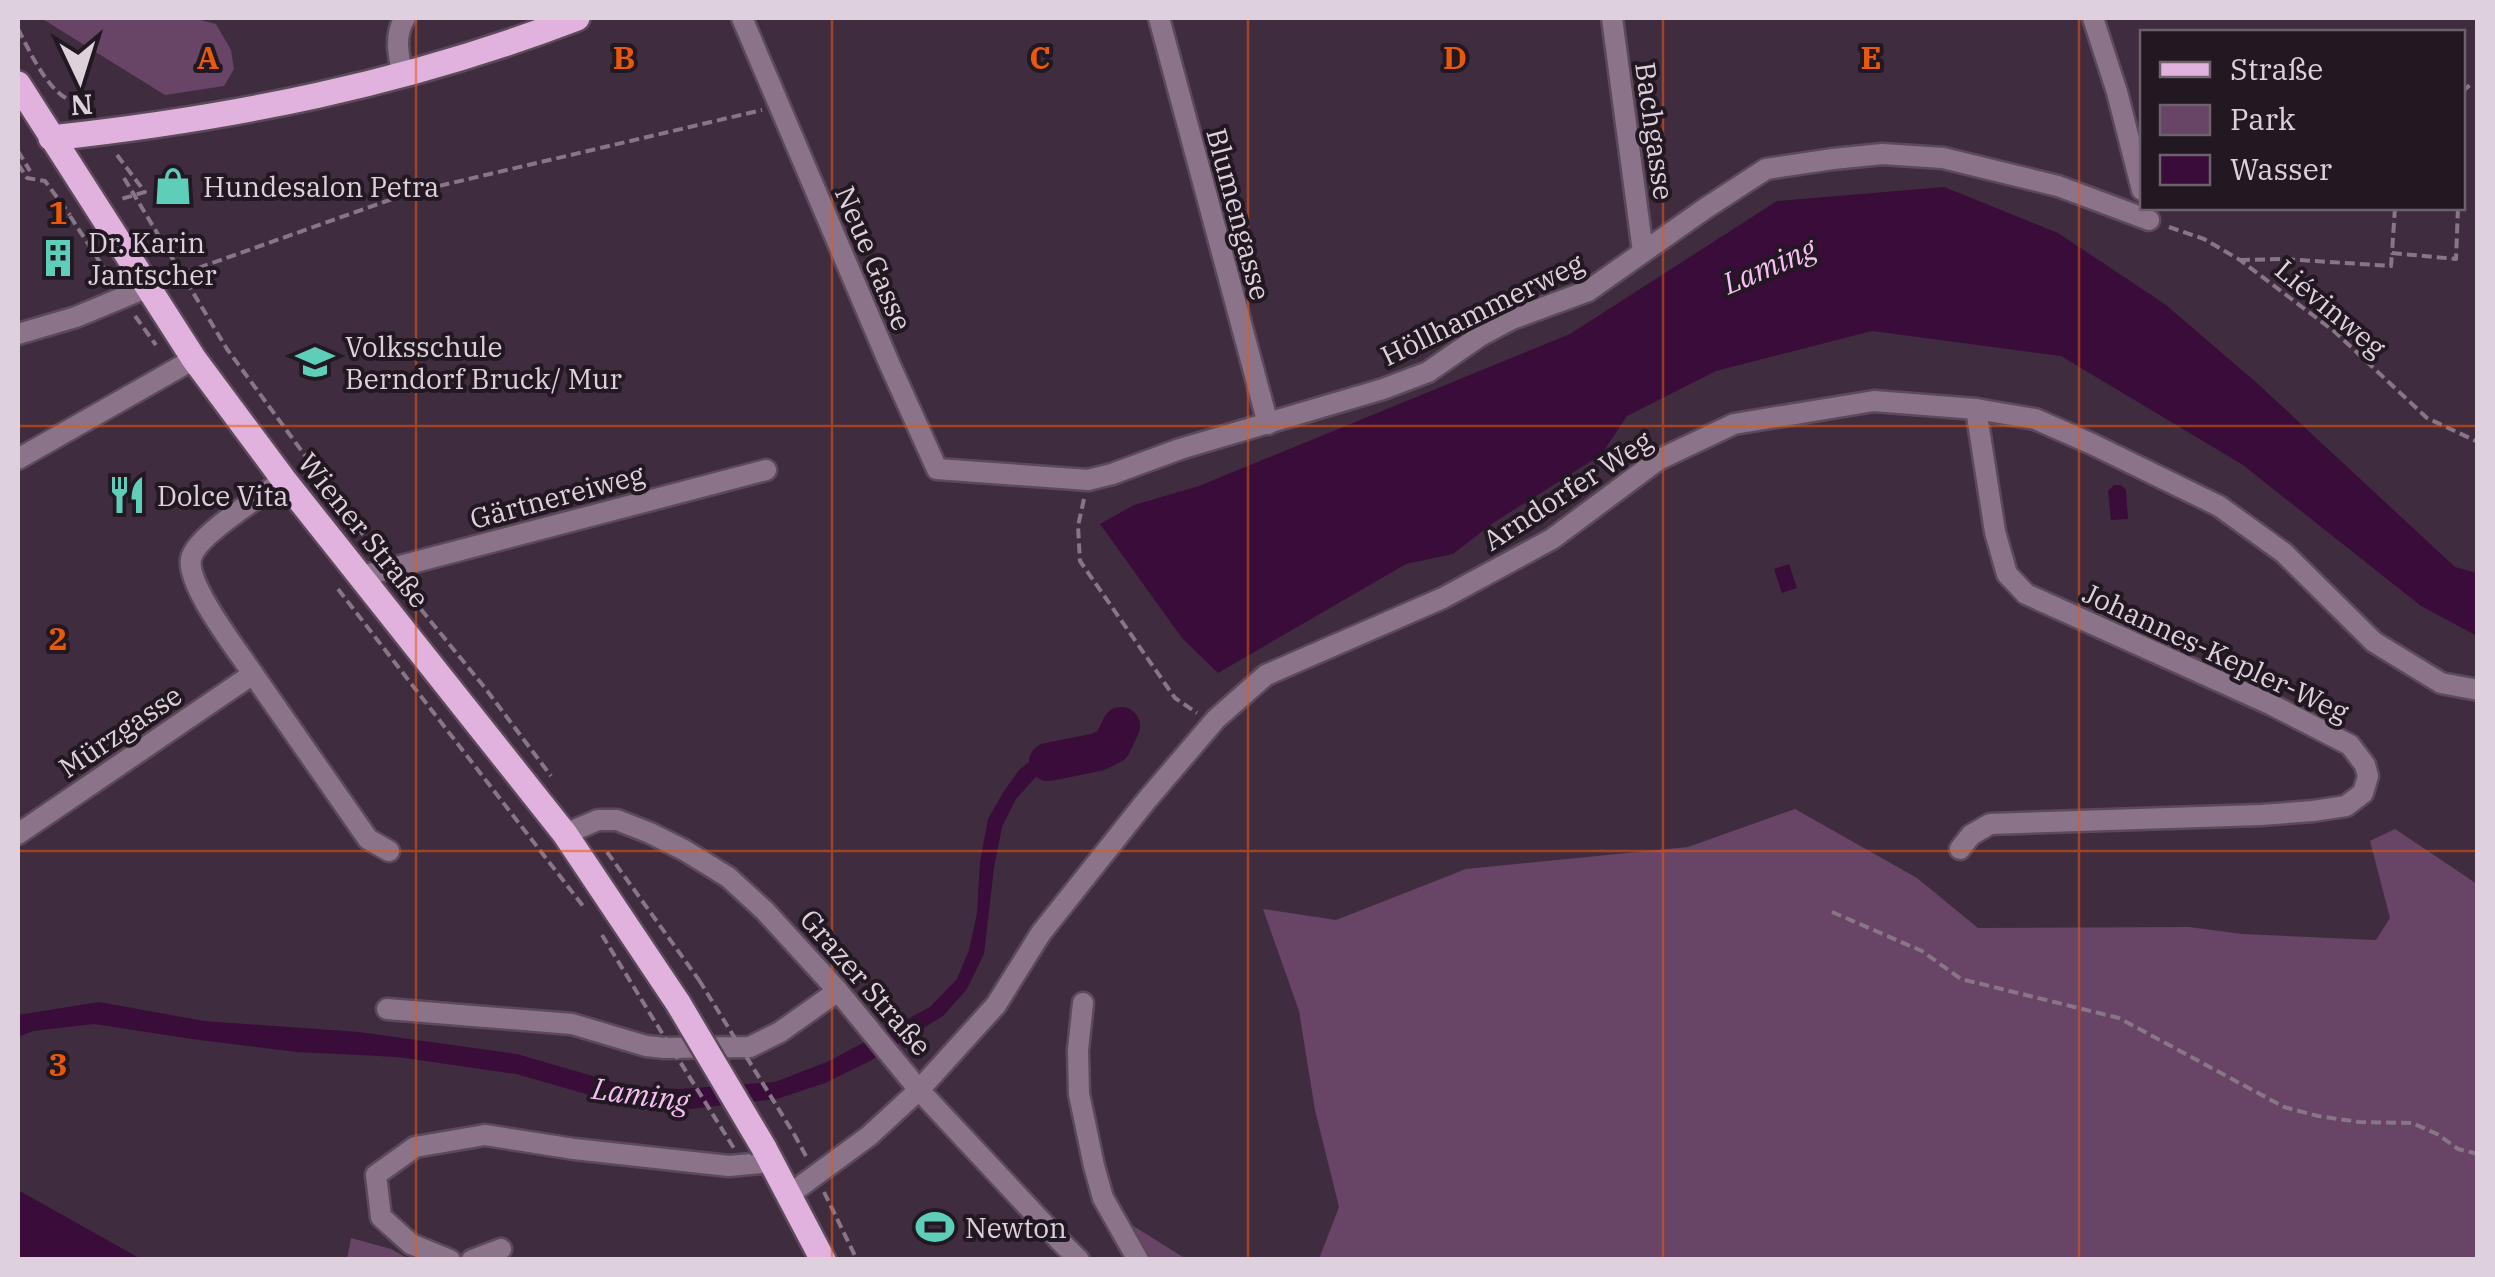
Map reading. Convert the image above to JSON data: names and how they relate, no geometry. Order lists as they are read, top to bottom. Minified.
{"streets":{"main road":["Wiener Straße"],"street":["Bachgasse","Blumengasse","Neue Gasse","Höllhammerweg","Arndorfer Weg","Gärtnereiweg","Johannes-Kepler-Weg","Mürzgasse","Grazer Straße"],"path":["Liévinweg"]},"crossings":[["Bachgasse","Höllhammerweg"],["Blumengasse","Höllhammerweg"],["Neue Gasse","Höllhammerweg"],["Liévinweg","Höllhammerweg"],["Arndorfer Weg","Johannes-Kepler-Weg"],["Arndorfer Weg","Grazer Straße"],["Gärtnereiweg","Wiener Straße"],["Wiener Straße","Grazer Straße"]],"water":["Laming"],"places":{"shop":["Hundesalon Petra"],"building":["Dr. Karin Jantscher"],"school or university":["Volksschule Berndorf Bruck/ Mur"],"restaurant":["Dolce Vita"],"sports":["Newton"]},"legend":["Straße","Park","Wasser"],"north":"bottom","grid":{"columns":["A","B","C","D","E"],"rows":["1","2","3"]}}
